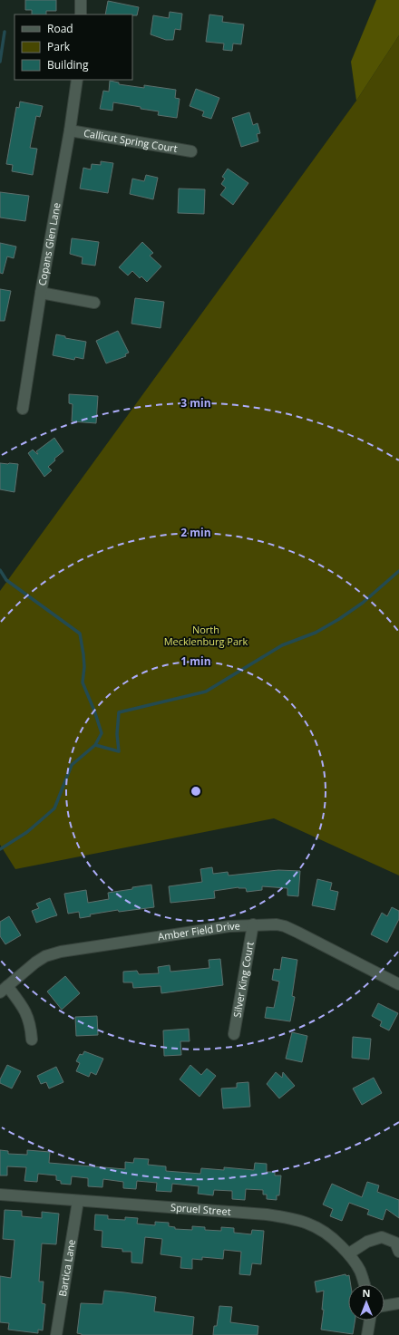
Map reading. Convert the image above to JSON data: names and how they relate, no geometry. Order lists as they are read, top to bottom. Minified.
{"streets":{"street":["Callicut Spring Court","Copans Glen Lane","Amber Field Drive","Silver King Court","Spruel Street","Bartica Lane"]},"crossings":[["Callicut Spring Court","Copans Glen Lane"],["Amber Field Drive","Silver King Court"],["Spruel Street","Bartica Lane"]],"parks":["North Mecklenburg Park"],"legend":["Road","Park","Building"],"north":"top","rings":["3 min","2 min","1 min"]}
